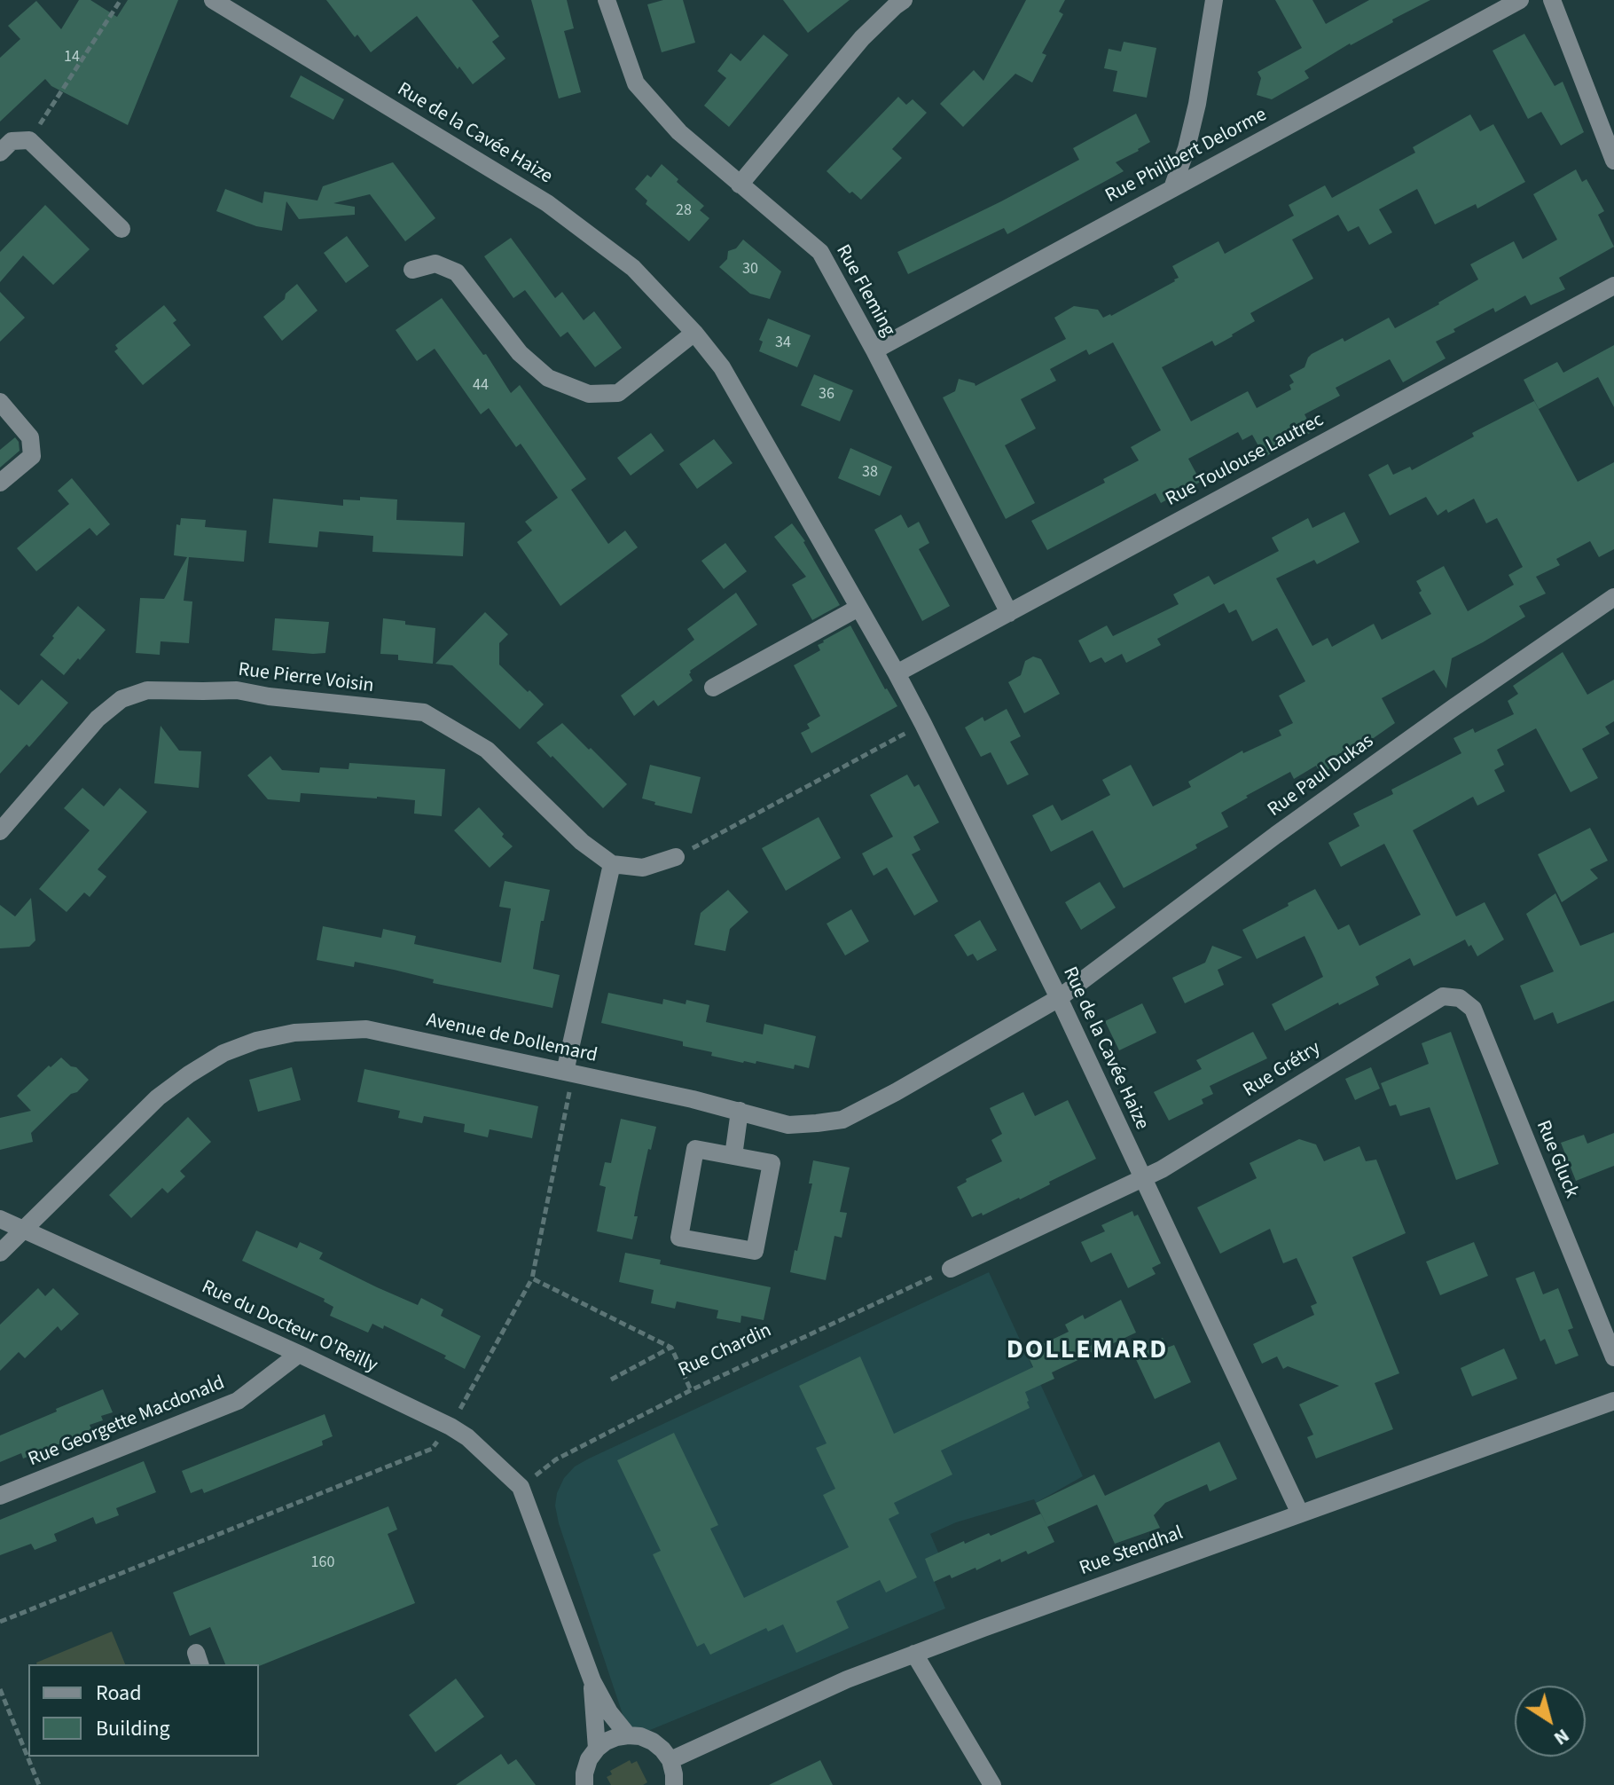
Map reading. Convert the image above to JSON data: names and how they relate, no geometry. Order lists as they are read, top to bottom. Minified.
{"streets":{"street":["Rue de la Cavée Haize","Rue Philibert Delorme","Rue Fleming","Rue Toulouse Lautrec","Rue Pierre Voisin","Rue Paul Dukas","Avenue de Dollemard","Rue Grétry","Rue Gluck","Rue du Docteur O'Reilly","Rue Georgette Macdonald","Rue Stendhal"],"path":["Rue Chardin"]},"crossings":[["Rue de la Cavée Haize","Rue Toulouse Lautrec"],["Rue de la Cavée Haize","Rue Paul Dukas"],["Rue de la Cavée Haize","Avenue de Dollemard"],["Rue de la Cavée Haize","Rue Grétry"],["Rue de la Cavée Haize","Rue Stendhal"],["Rue Philibert Delorme","Rue Fleming"],["Rue Fleming","Rue Toulouse Lautrec"],["Rue Paul Dukas","Avenue de Dollemard"],["Avenue de Dollemard","Rue du Docteur O'Reilly"],["Rue Grétry","Rue Gluck"],["Rue du Docteur O'Reilly","Rue Chardin"],["Rue du Docteur O'Reilly","Rue Georgette Macdonald"]],"districts":["DOLLEMARD"],"house_numbers":["14","28","30","34","44","36","38","160"],"legend":["Road","Building"],"north":"bottom right"}
